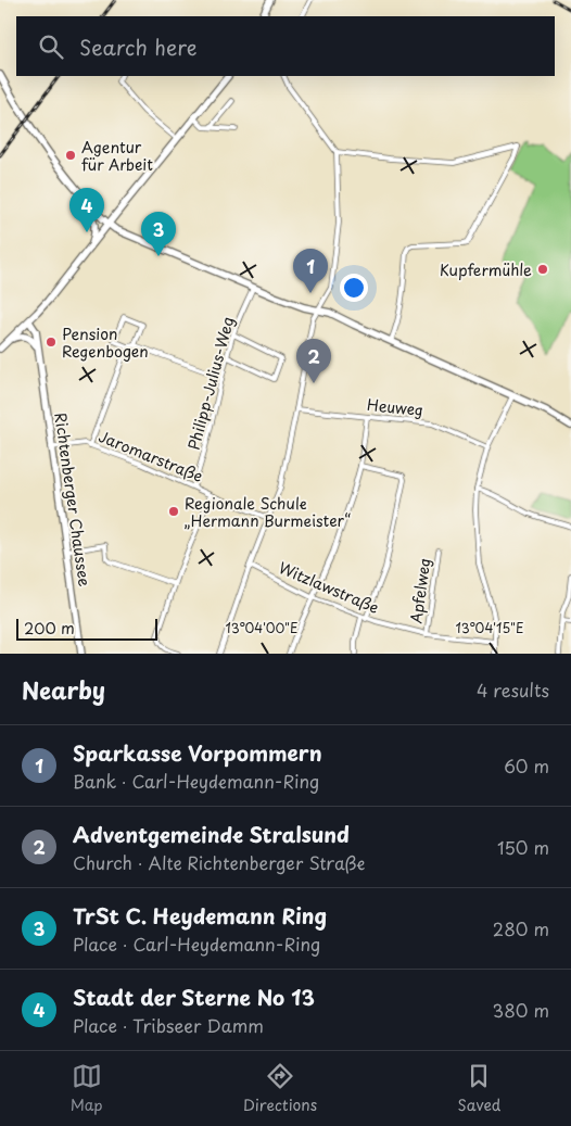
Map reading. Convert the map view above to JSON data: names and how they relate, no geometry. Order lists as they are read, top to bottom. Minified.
{"streets":{"main road":["Richtenberger Chaussee"],"street":["Philipp-Julius-Weg","Heuweg","Jaromarstraße","Witzlawstraße","Apfelweg"]},"crossings":[["Philipp-Julius-Weg","Jaromarstraße"],["Jaromarstraße","Richtenberger Chaussee"],["Witzlawstraße","Apfelweg"]],"places":["Agentur für Arbeit","Kupfermühle","Pension Regenbogen","Regionale Schule „Hermann Burmeister“"],"scale_bar":"200 m","page":{"search":"Search here","pins":["4","3","1","2"],"scale":"200 m","heading":["Nearby","4 results"],"list":[{"mark":"1","name":"Sparkasse Vorpommern","note":"Bank · Carl-Heydemann-Ring","value":"60 m"},{"mark":"2","name":"Adventgemeinde Stralsund","note":"Church · Alte Richtenberger Straße","value":"150 m"},{"mark":"3","name":"TrSt C. Heydemann Ring","note":"Place · Carl-Heydemann-Ring","value":"280 m"},{"mark":"4","name":"Stadt der Sterne No 13","note":"Place · Tribseer Damm","value":"380 m"}],"nav":["Map","Directions","Saved"]},"coordinates":["13°04'00\"E","13°04'15\"E"]}
